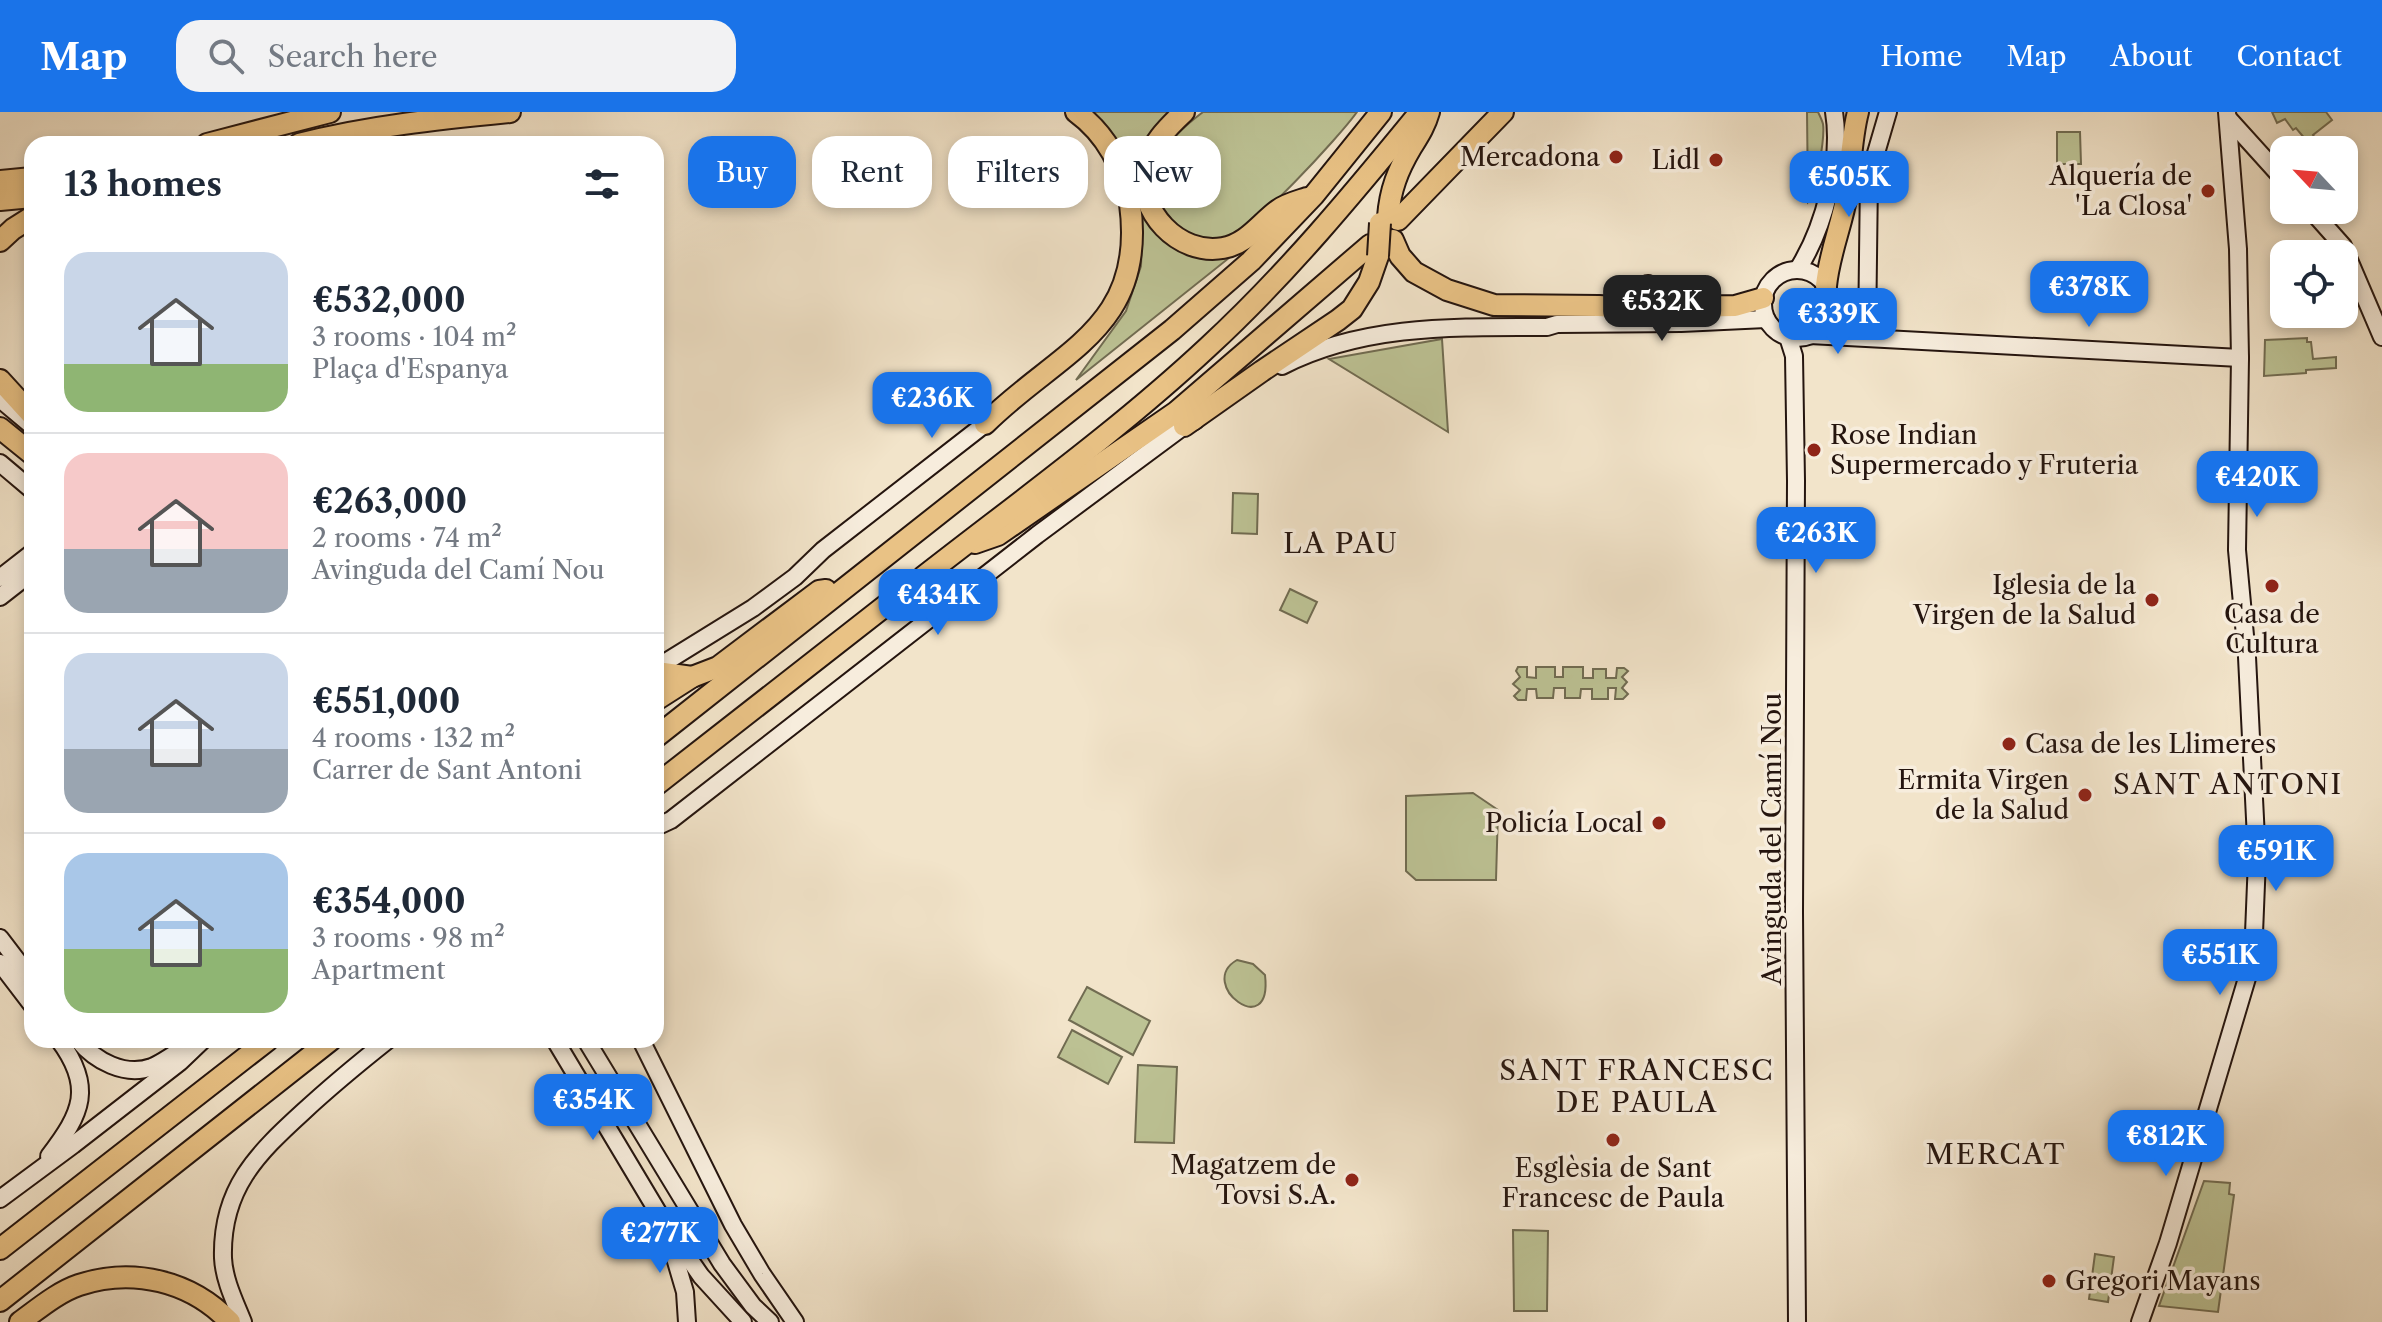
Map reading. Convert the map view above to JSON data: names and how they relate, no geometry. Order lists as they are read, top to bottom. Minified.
{"streets":{"street":["Avinguda del Camí Nou"]},"districts":["LA PAU","SANT ANTONI","SANT FRANCESC DE PAULA","MERCAT"],"places":["Mercadona","Lidl","Alquería de 'La Closa'","Rose Indian Supermercado y Fruteria","Casa de Cultura","Iglesia de la Virgen de la Salud","Casa de les Llimeres","Ermita Virgen de la Salud","Policía Local","Esglèsia de Sant Francesc de Paula","Magatzem de Tovsi S.A.","Gregori Mayans"],"north":"top left","page":{"header":"Map","search":"Search here","nav":["Home","Map","About","Contact"],"chip":["Buy","Rent","Filters","New"],"heading":"13 homes","price":["€505K","€378K","€532K","€339K","€236K","€420K","€263K","€434K","€591K","€551K","€354K","€812K","€277K"],"list":[{"name":"€532,000","note":"3 rooms · 104 m² · Plaça d'Espanya"},{"name":"€263,000","note":"2 rooms · 74 m² · Avinguda del Camí Nou"},{"name":"€551,000","note":"4 rooms · 132 m² · Carrer de Sant Antoni"},{"name":"€354,000","note":"3 rooms · 98 m² · Apartment"}]}}
